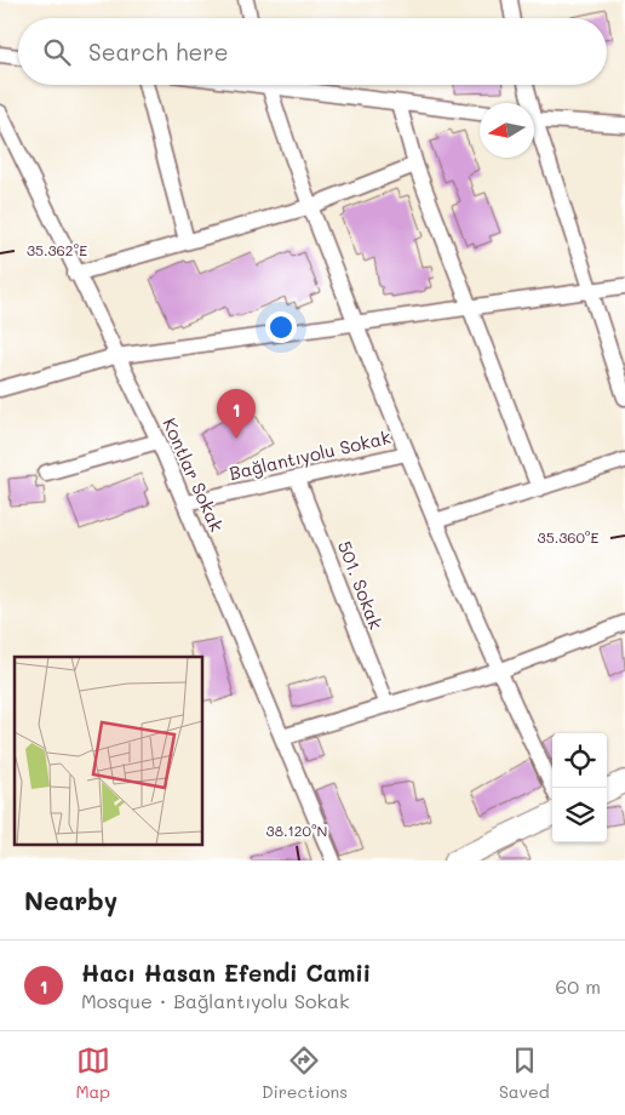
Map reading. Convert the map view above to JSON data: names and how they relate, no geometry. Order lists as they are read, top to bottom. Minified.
{"streets":{"street":["Bağlantıyolu Sokak","Kontlar Sokak","501. Sokak"]},"crossings":[["Bağlantıyolu Sokak","Kontlar Sokak"],["Bağlantıyolu Sokak","501. Sokak"]],"north":"left","page":{"search":"Search here","pins":"1","heading":"Nearby","list":[{"mark":"1","name":"Hacı Hasan Efendi Camii","note":"Mosque · Bağlantıyolu Sokak","value":"60 m"}],"nav":["Map","Directions","Saved"]},"coordinates":["35.362°E","35.360°E","38.120°N"]}
